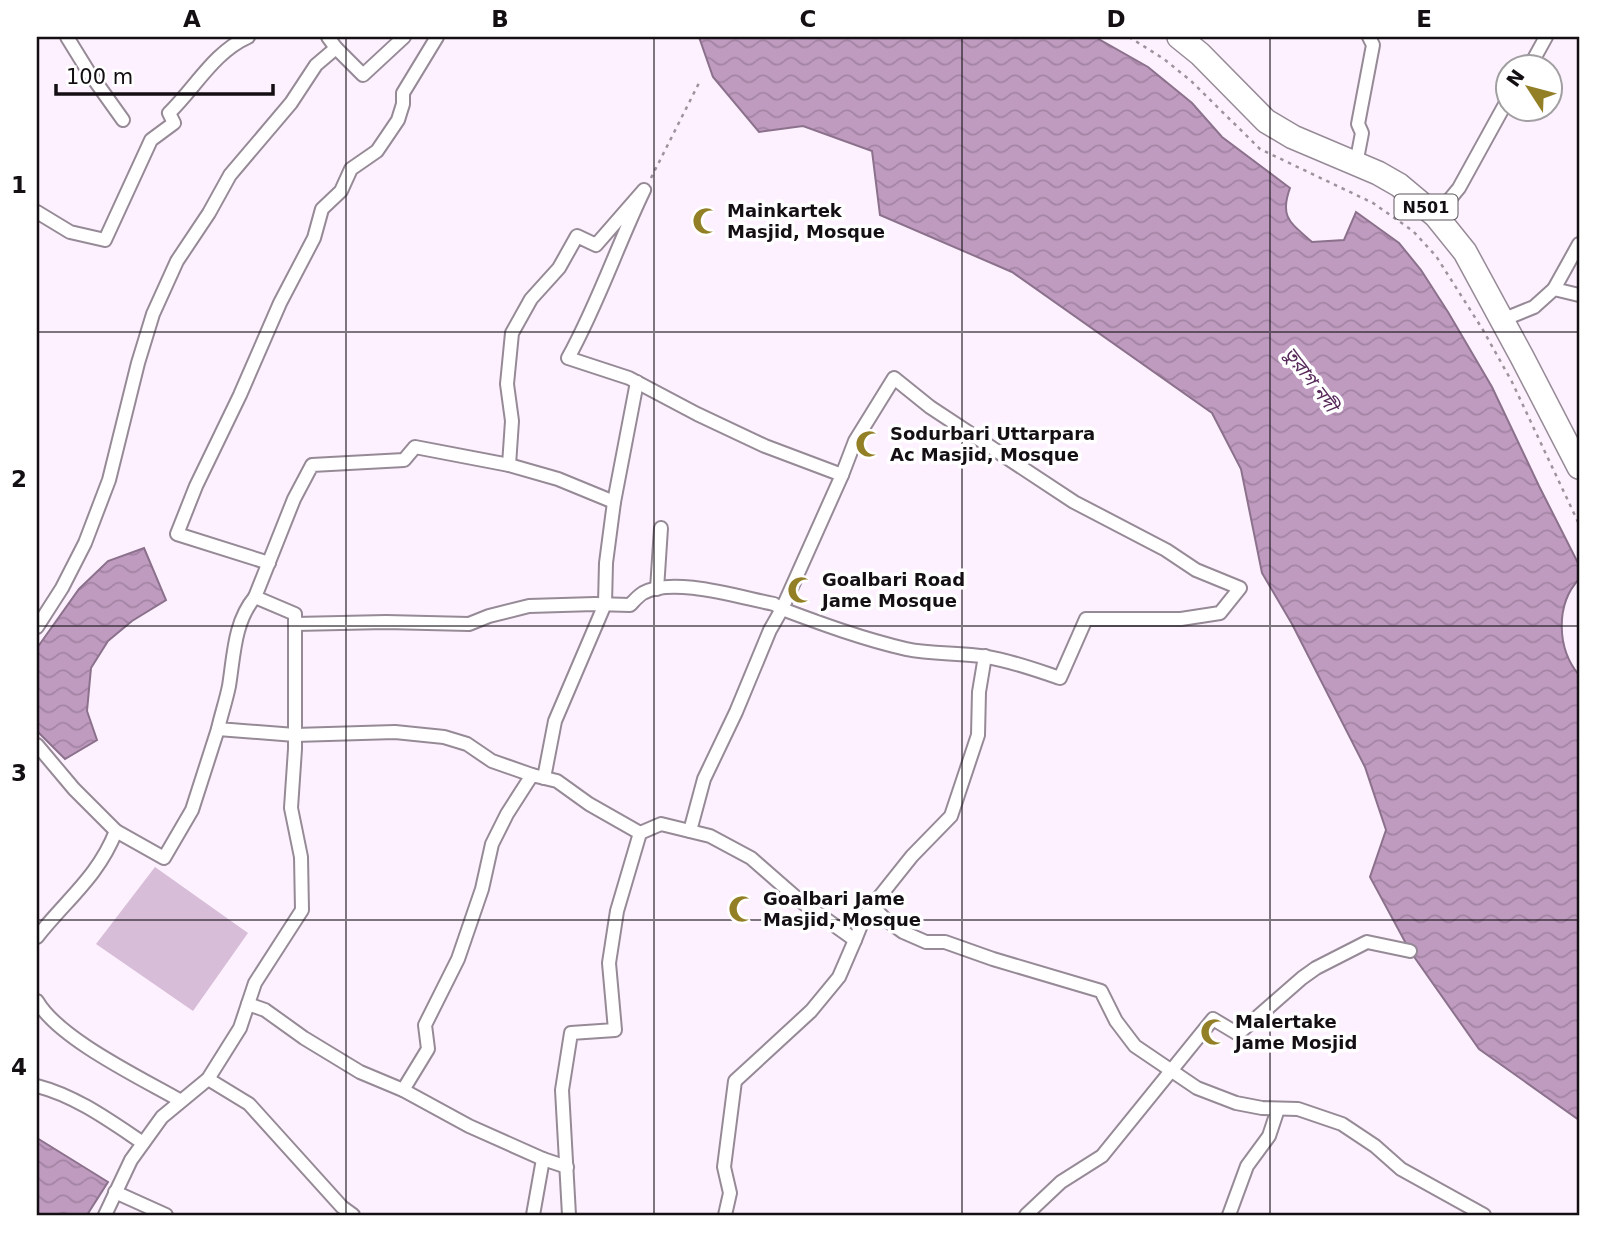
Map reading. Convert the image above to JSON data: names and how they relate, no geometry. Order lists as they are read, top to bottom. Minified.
{"streets":{"highway":["N501"]},"water":["তুরাগ নদী"],"places":{"mosque":["Mainkartek Masjid, Mosque","Sodurbari Uttarpara Ac Masjid, Mosque","Goalbari Road Jame Mosque","Goalbari Jame Masjid, Mosque","Malertake Jame Mosjid"]},"scale_bar":"100 m","north":"top left","grid":{"columns":["A","B","C","D","E"],"rows":["1","2","3","4"]}}
